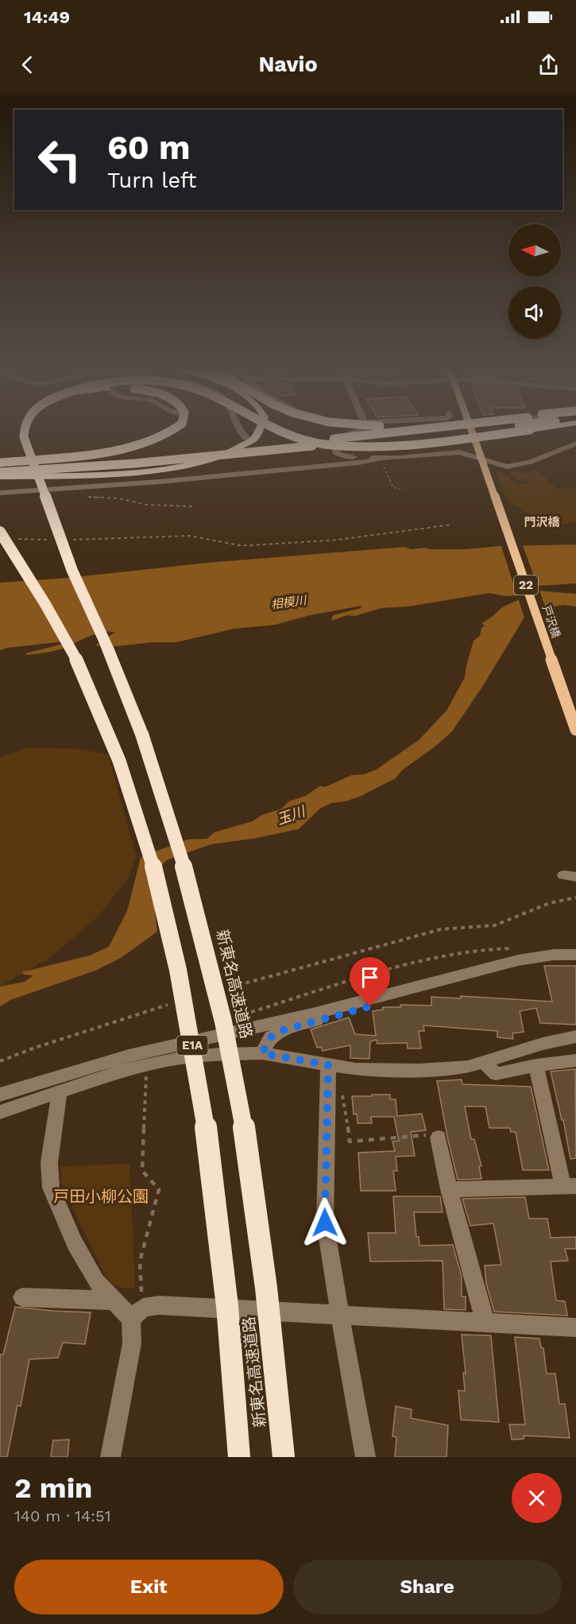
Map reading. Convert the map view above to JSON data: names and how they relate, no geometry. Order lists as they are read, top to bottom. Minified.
{"streets":{"highway":["新東名高速道路","E1A"],"main road":["22","戸沢橋"]},"districts":["門沢橋"],"water":["相模川","玉川"],"parks":["戸田小柳公園"],"north":"left","page":{"status":"14:49","header":"Navio","turn":["60 m","Turn left"],"heading":["2 min","140 m · 14:51"],"buttons":["Exit","Share"]}}
